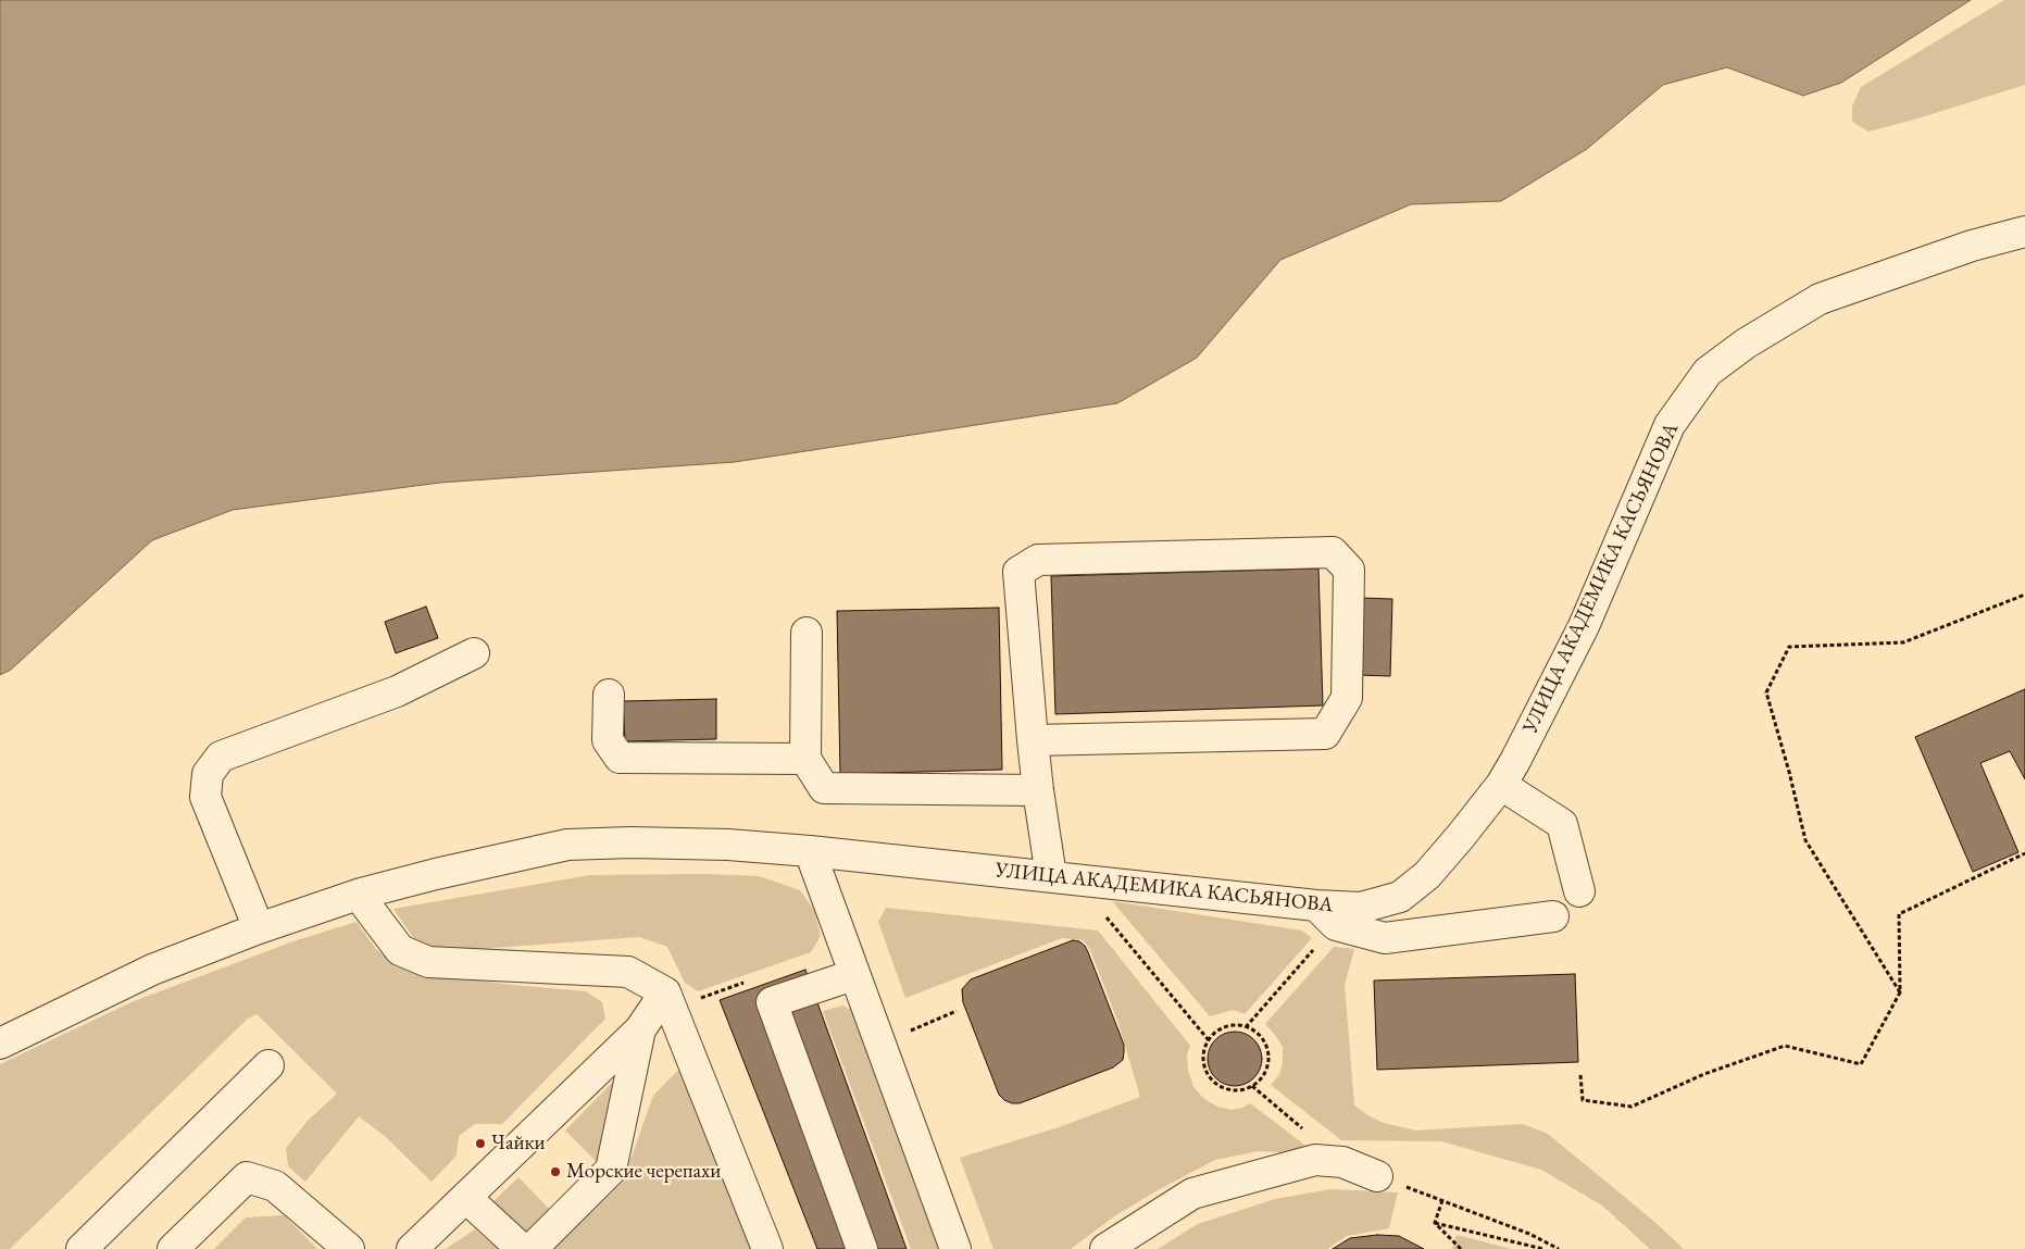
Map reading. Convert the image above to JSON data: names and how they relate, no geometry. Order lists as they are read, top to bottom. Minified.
{"streets":{"street":["УЛИЦА АКАДЕМИКА КАСЬЯНОВА"]},"places":["Чайки","Морские черепахи"]}
